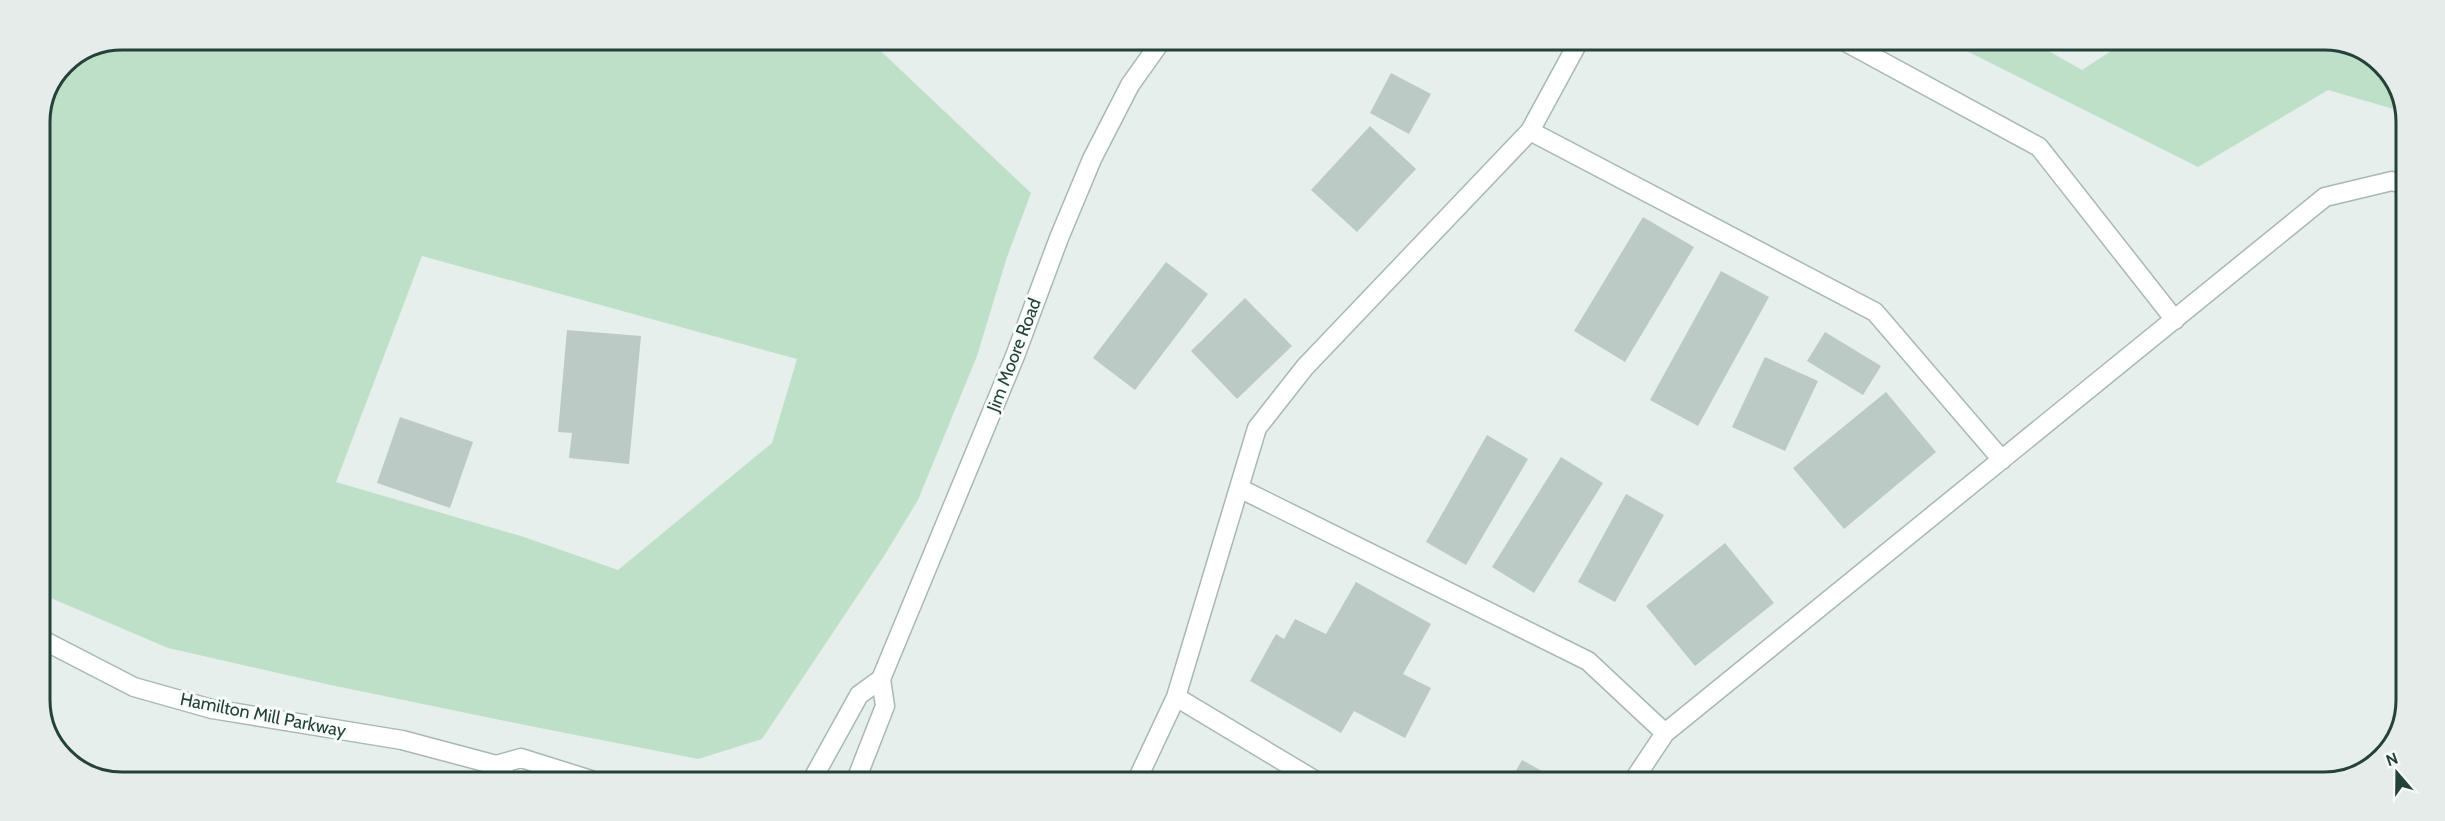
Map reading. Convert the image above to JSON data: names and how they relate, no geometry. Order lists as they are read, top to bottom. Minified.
{"streets":{"street":["Jim Moore Road","Hamilton Mill Parkway"]},"north":"top"}
